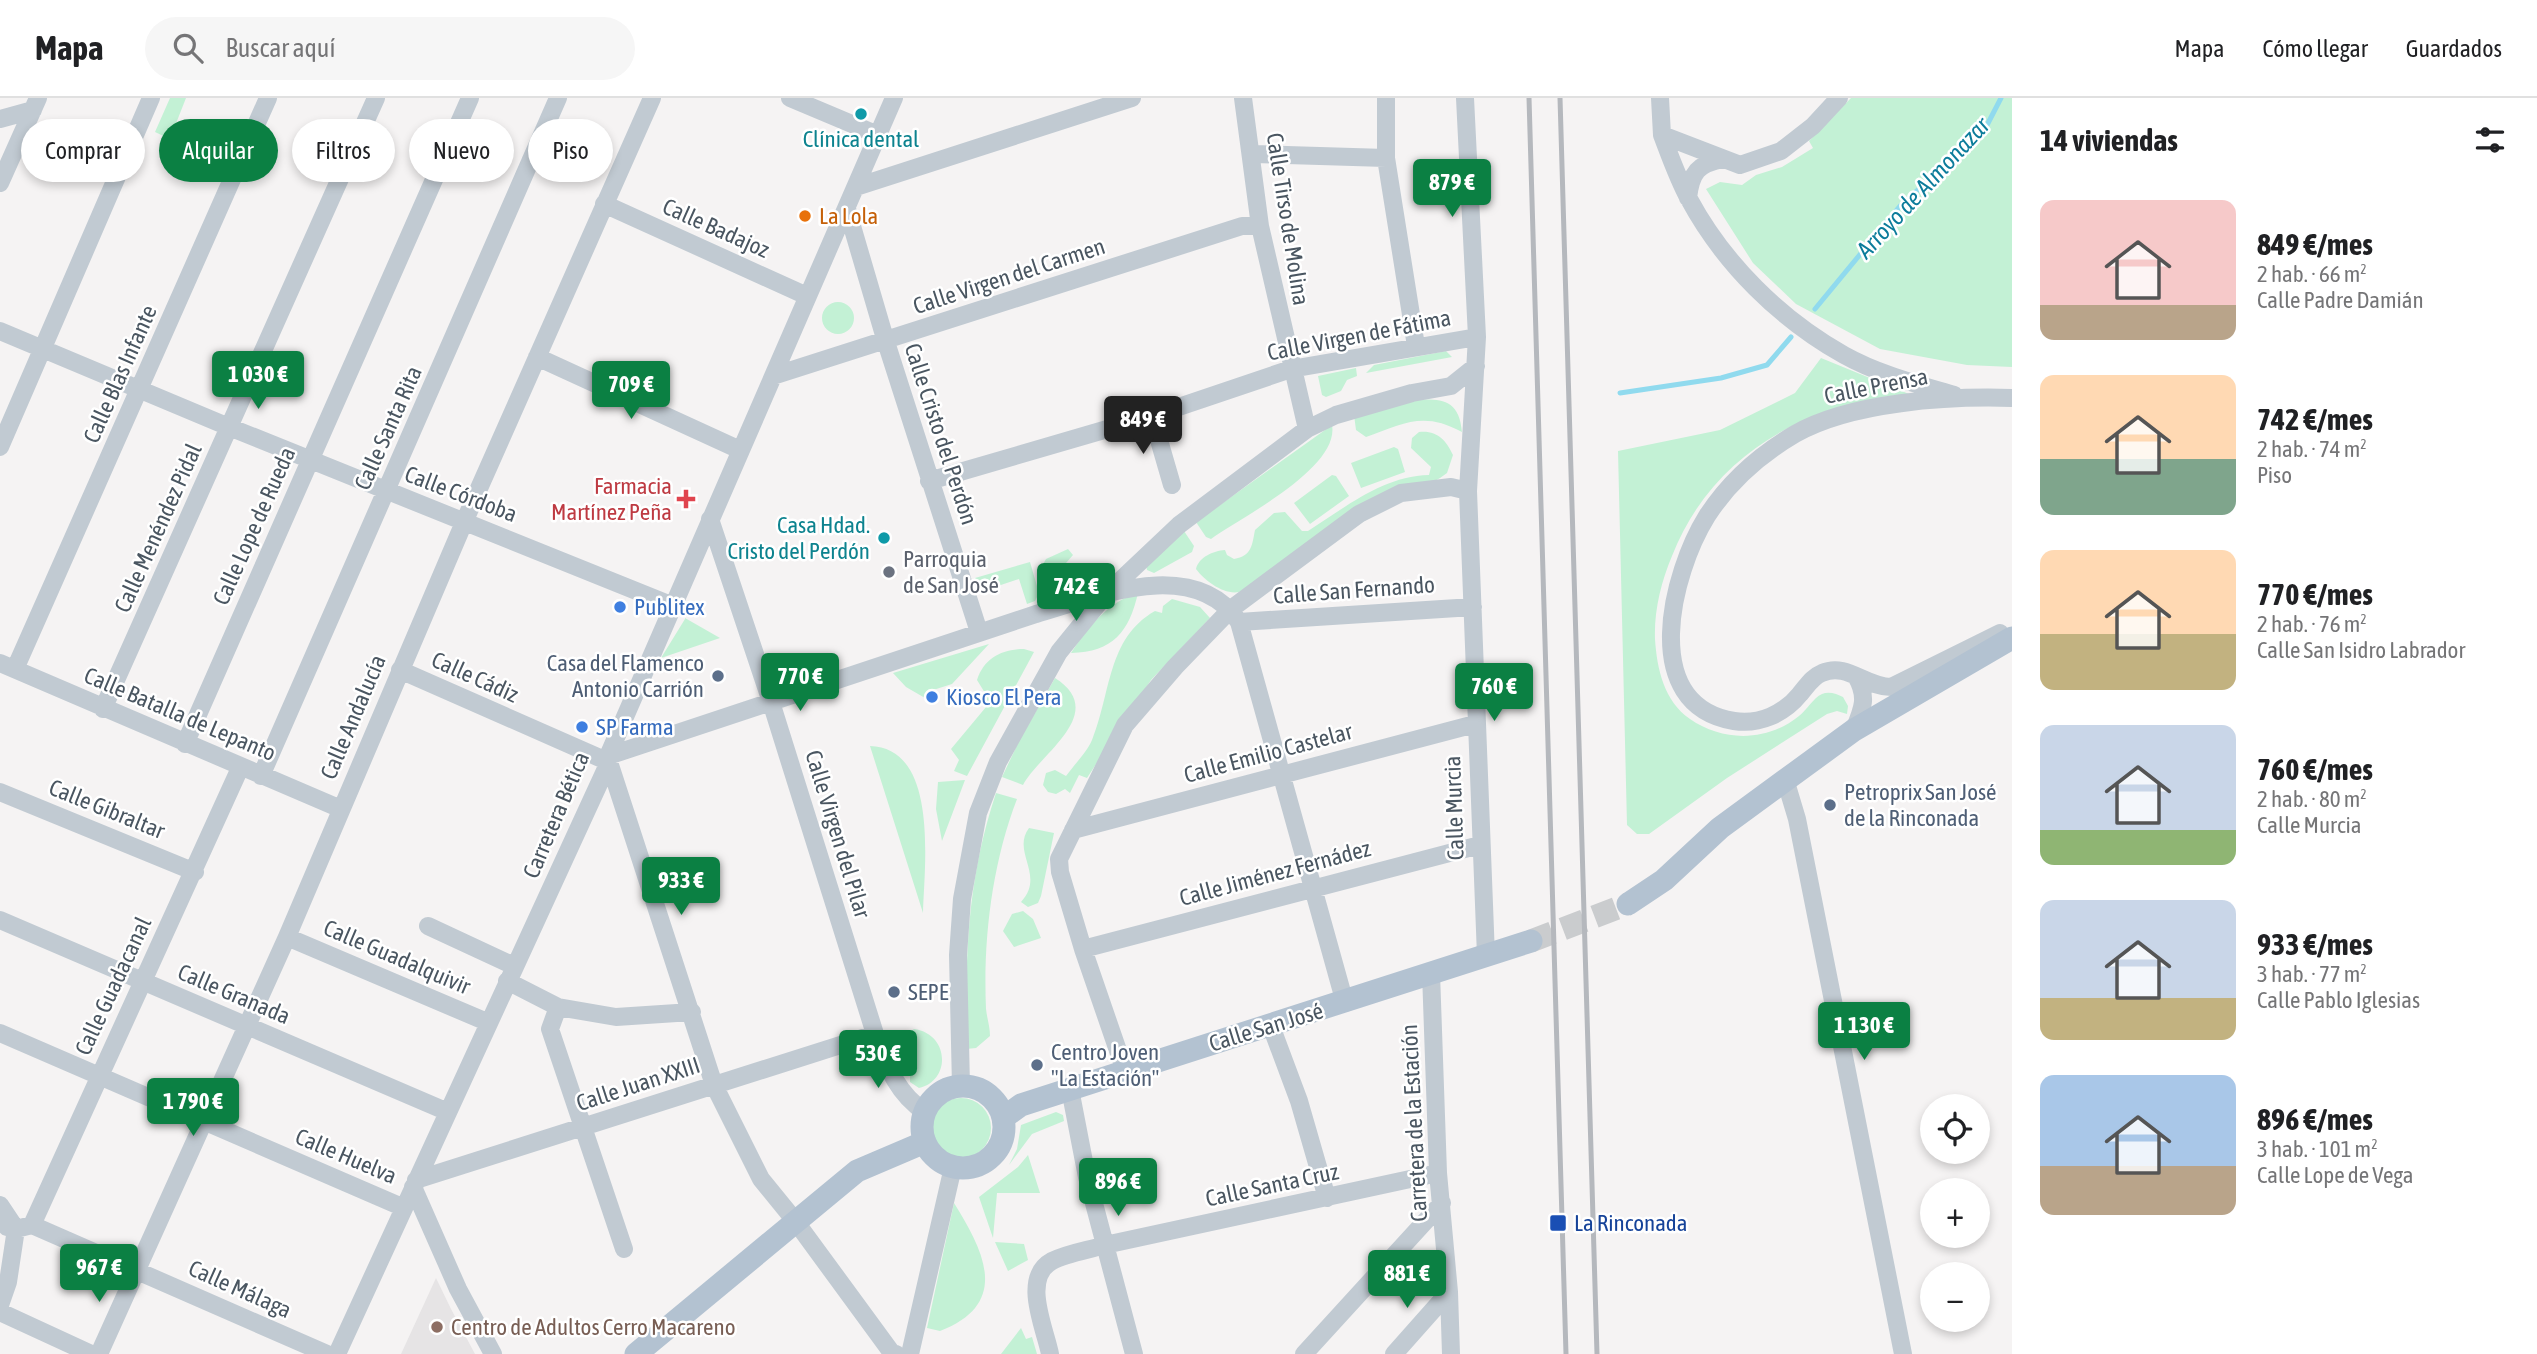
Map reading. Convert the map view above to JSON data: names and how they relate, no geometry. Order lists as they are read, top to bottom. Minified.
{"streets":{"main road":["Calle San José"],"street":["Calle Tirso de Molina","Calle Badajoz","Calle Virgen del Carmen","Calle Virgen de Fátima","Calle Blas Infante","Calle Prensa","Calle Santa Rita","Calle Cristo del Perdón","Calle Córdoba","Calle Lope de Rueda","Calle Menéndez Pidal","Calle San Fernando","Calle Cádiz","Calle Batalla de Lepanto","Calle Andalucía","Calle Emilio Castelar","Calle Murcia","Calle Gibraltar","Carretera Bética","Calle Virgen del Pilar","Calle Jiménez Fernádez","Calle Guadalquivir","Calle Guadacanal","Calle Granada","Calle Juan XXIII","Carretera de la Estación","Calle Huelva","Calle Santa Cruz","Calle Málaga"]},"crossings":[["Calle Tirso de Molina","Calle Virgen del Carmen"],["Calle Tirso de Molina","Calle Virgen de Fátima"],["Calle Badajoz","Calle Andalucía"],["Calle Badajoz","Carretera Bética"],["Calle Virgen del Carmen","Calle Cristo del Perdón"],["Calle Virgen del Carmen","Carretera Bética"],["Calle Virgen de Fátima","Calle Cristo del Perdón"],["Calle Virgen de Fátima","Calle Murcia"],["Calle Blas Infante","Calle Córdoba"],["Calle Blas Infante","Calle Batalla de Lepanto"],["Calle Santa Rita","Calle Córdoba"],["Calle Santa Rita","Calle Batalla de Lepanto"],["Calle Cristo del Perdón","Carretera Bética"],["Calle Córdoba","Calle Lope de Rueda"],["Calle Córdoba","Calle Menéndez Pidal"],["Calle Córdoba","Calle Andalucía"],["Calle Córdoba","Carretera Bética"],["Calle Lope de Rueda","Calle Batalla de Lepanto"],["Calle Menéndez Pidal","Calle Batalla de Lepanto"],["Calle San Fernando","Calle Murcia"],["Calle Cádiz","Calle Andalucía"],["Calle Cádiz","Carretera Bética"],["Calle Batalla de Lepanto","Calle Andalucía"],["Calle Batalla de Lepanto","Calle Guadacanal"],["Calle Andalucía","Calle Guadalquivir"],["Calle Andalucía","Calle Granada"],["Calle Andalucía","Calle Huelva"],["Calle Andalucía","Calle Málaga"],["Calle Emilio Castelar","Calle Murcia"],["Calle Murcia","Calle Jiménez Fernádez"],["Calle Murcia","Calle San José"],["Calle Gibraltar","Calle Guadacanal"],["Carretera Bética","Calle Virgen del Pilar"],["Carretera Bética","Calle Guadalquivir"],["Carretera Bética","Calle Granada"],["Carretera Bética","Calle Juan XXIII"],["Carretera Bética","Calle Huelva"],["Calle Virgen del Pilar","Calle San José"],["Calle Virgen del Pilar","Calle Juan XXIII"],["Calle Guadacanal","Calle Granada"],["Calle Guadacanal","Calle Huelva"],["Calle Guadacanal","Calle Málaga"],["Calle San José","Carretera de la Estación"],["Carretera de la Estación","Calle Santa Cruz"]],"water":["Arroyo de Almonazar"],"places":{"other":["Clínica dental","La Lola","Casa Hdad. Cristo del Perdón","Parroquia de San José","Publitex","Casa del Flamenco Antonio Carrión","Kiosco El Pera","SP Farma","Petroprix San José de la Rinconada","SEPE","Centro Joven \"La Estación\"","Centro de Adultos Cerro Macareno"],"health":["Farmacia Martínez Peña"],"transit":["La Rinconada"]},"page":{"header":"Mapa","search":"Buscar aquí","nav":["Mapa","Cómo llegar","Guardados"],"heading":"14 viviendas","chip":["Comprar","Alquilar","Filtros","Nuevo","Piso"],"price":["879 €","1 030 €","709 €","849 €","742 €","770 €","760 €","933 €","1 130 €","530 €","1 790 €","896 €","967 €","881 €"],"list":[{"name":"849 €/mes","note":"2 hab. · 66 m² · Calle Padre Damián"},{"name":"742 €/mes","note":"2 hab. · 74 m² · Piso"},{"name":"770 €/mes","note":"2 hab. · 76 m² · Calle San Isidro Labrador"},{"name":"760 €/mes","note":"2 hab. · 80 m² · Calle Murcia"},{"name":"933 €/mes","note":"3 hab. · 77 m² · Calle Pablo Iglesias"},{"name":"896 €/mes","note":"3 hab. · 101 m² · Calle Lope de Vega"}],"map_buttons":["+","−"]}}
